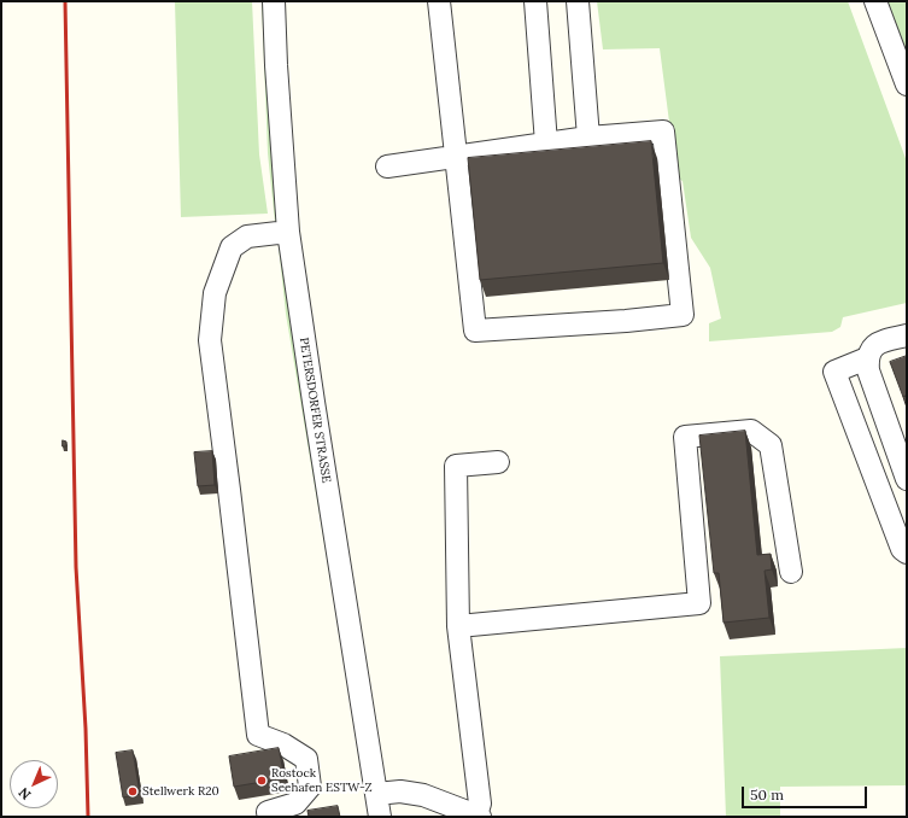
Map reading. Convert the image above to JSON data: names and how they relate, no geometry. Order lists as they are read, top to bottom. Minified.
{"streets":{"street":["PETERSDORFER STRASSE"]},"places":["Rostock Seehafen ESTW-Z","Stellwerk R20"],"scale_bar":"50 m","north":"bottom left"}
